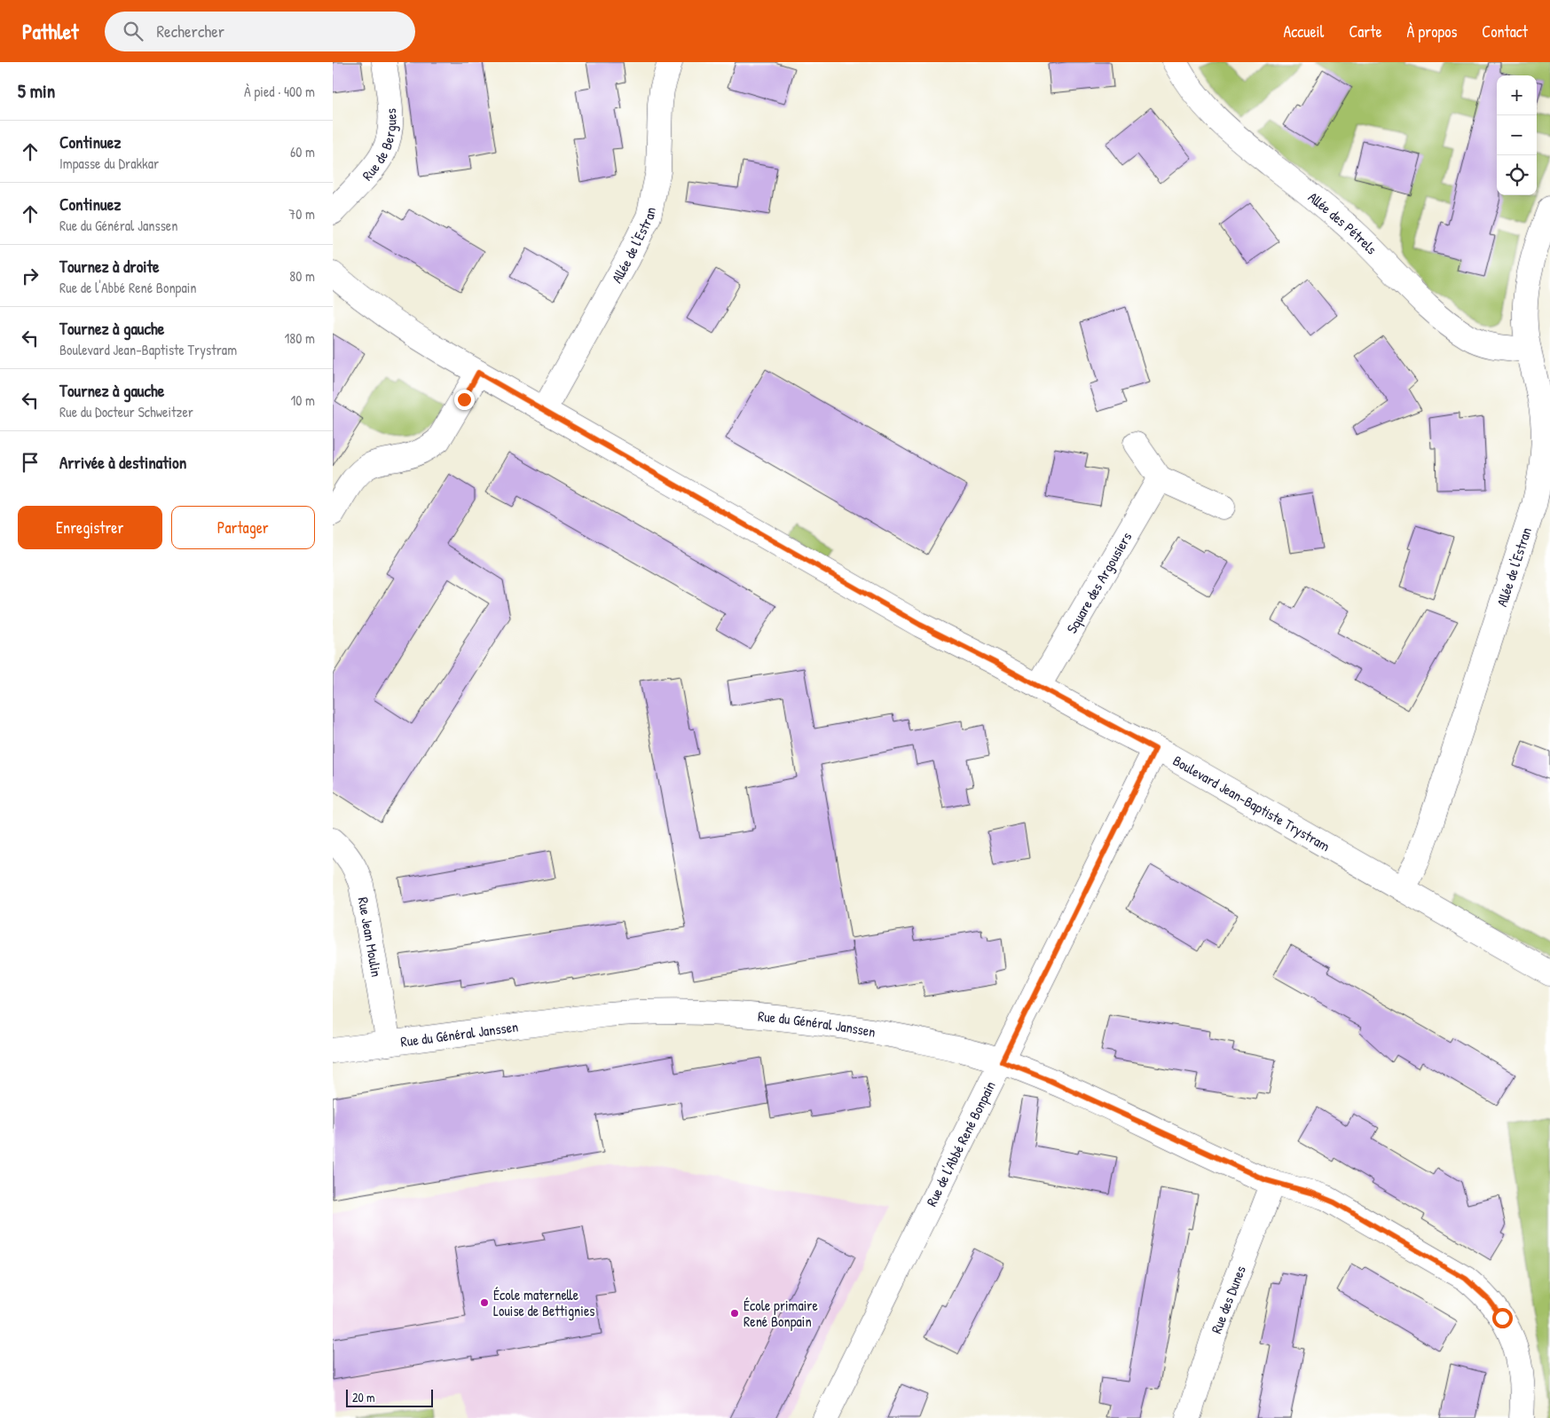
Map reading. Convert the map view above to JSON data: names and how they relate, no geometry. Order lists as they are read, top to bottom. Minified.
{"streets":{"street":["Rue de Bergues","Allée des Pétrels","Allée de l'Estran","Square des Argousiers","Boulevard Jean-Baptiste Trystram","Rue Jean Moulin","Rue du Général Janssen","Rue de l'Abbé René Bonpain","Rue des Dunes"]},"crossings":[["Allée des Pétrels","Allée de l'Estran"],["Allée de l'Estran","Boulevard Jean-Baptiste Trystram"],["Square des Argousiers","Boulevard Jean-Baptiste Trystram"],["Boulevard Jean-Baptiste Trystram","Rue de l'Abbé René Bonpain"],["Rue Jean Moulin","Rue du Général Janssen"],["Rue du Général Janssen","Rue de l'Abbé René Bonpain"],["Rue du Général Janssen","Rue des Dunes"]],"places":["École maternelle Louise de Bettignies","École primaire René Bonpain"],"scale_bar":"20 m","page":{"header":"Pathlet","search":"Rechercher","nav":["Accueil","Carte","À propos","Contact"],"heading":["5 min","À pied · 400 m"],"map_buttons":["+","−"],"list":[["Continuez","Impasse du Drakkar","60 m"],["Continuez","Rue du Général Janssen","70 m"],["Tournez à droite","Rue de l'Abbé René Bonpain","80 m"],["Tournez à gauche","Boulevard Jean-Baptiste Trystram","180 m"],["Tournez à gauche","Rue du Docteur Schweitzer","10 m"],"Arrivée à destination"],"buttons":["Enregistrer","Partager"],"scale":"20 m"}}
